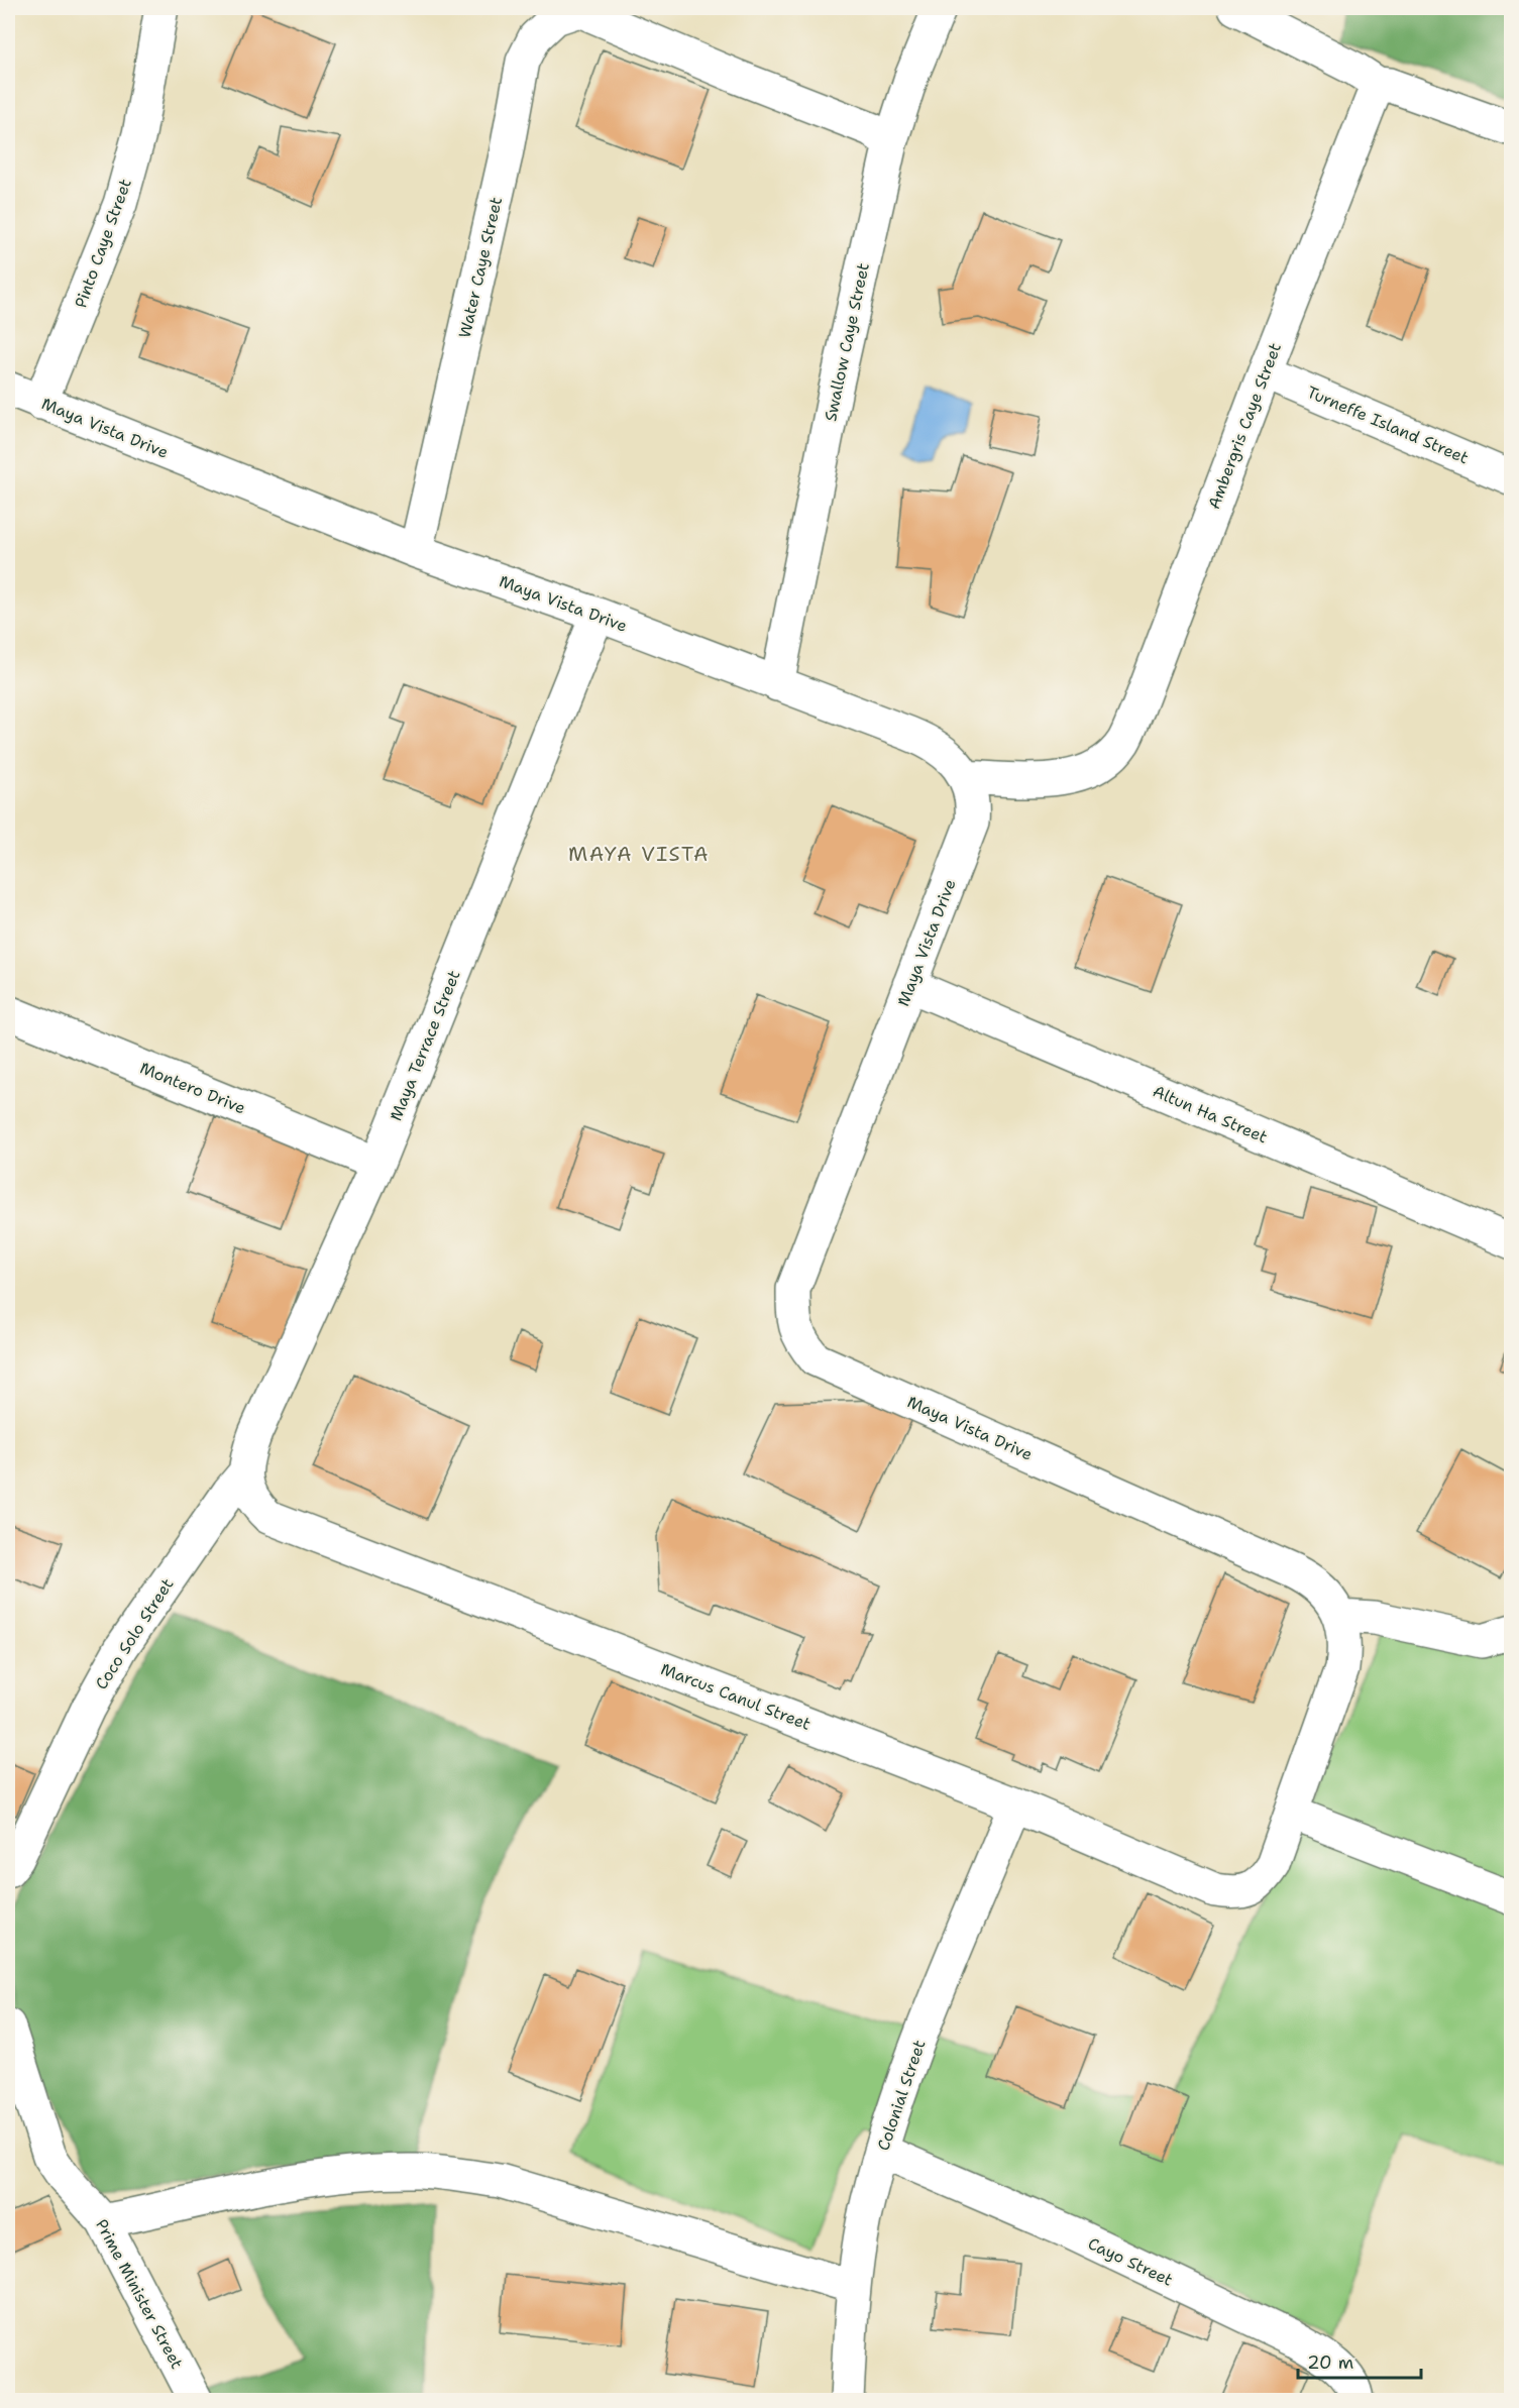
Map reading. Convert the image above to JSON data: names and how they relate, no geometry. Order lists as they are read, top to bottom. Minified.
{"streets":{"street":["Pinto Caye Street","Water Caye Street","Swallow Caye Street","Turneffe Island Street","Ambergris Caye Street","Maya Vista Drive","Maya Terrace Street","Montero Drive","Altun Ha Street","Coco Solo Street","Marcus Canul Street","Colonial Street","Cayo Street","Prime Minister Street"]},"crossings":[["Pinto Caye Street","Maya Vista Drive"],["Water Caye Street","Swallow Caye Street"],["Water Caye Street","Maya Vista Drive"],["Swallow Caye Street","Maya Vista Drive"],["Turneffe Island Street","Ambergris Caye Street"],["Ambergris Caye Street","Maya Vista Drive"],["Maya Vista Drive","Maya Terrace Street"],["Maya Vista Drive","Altun Ha Street"],["Maya Terrace Street","Montero Drive"],["Maya Terrace Street","Coco Solo Street"],["Maya Terrace Street","Marcus Canul Street"],["Coco Solo Street","Marcus Canul Street"],["Marcus Canul Street","Colonial Street"],["Colonial Street","Cayo Street"]],"districts":["MAYA VISTA"],"scale_bar":"20 m"}
